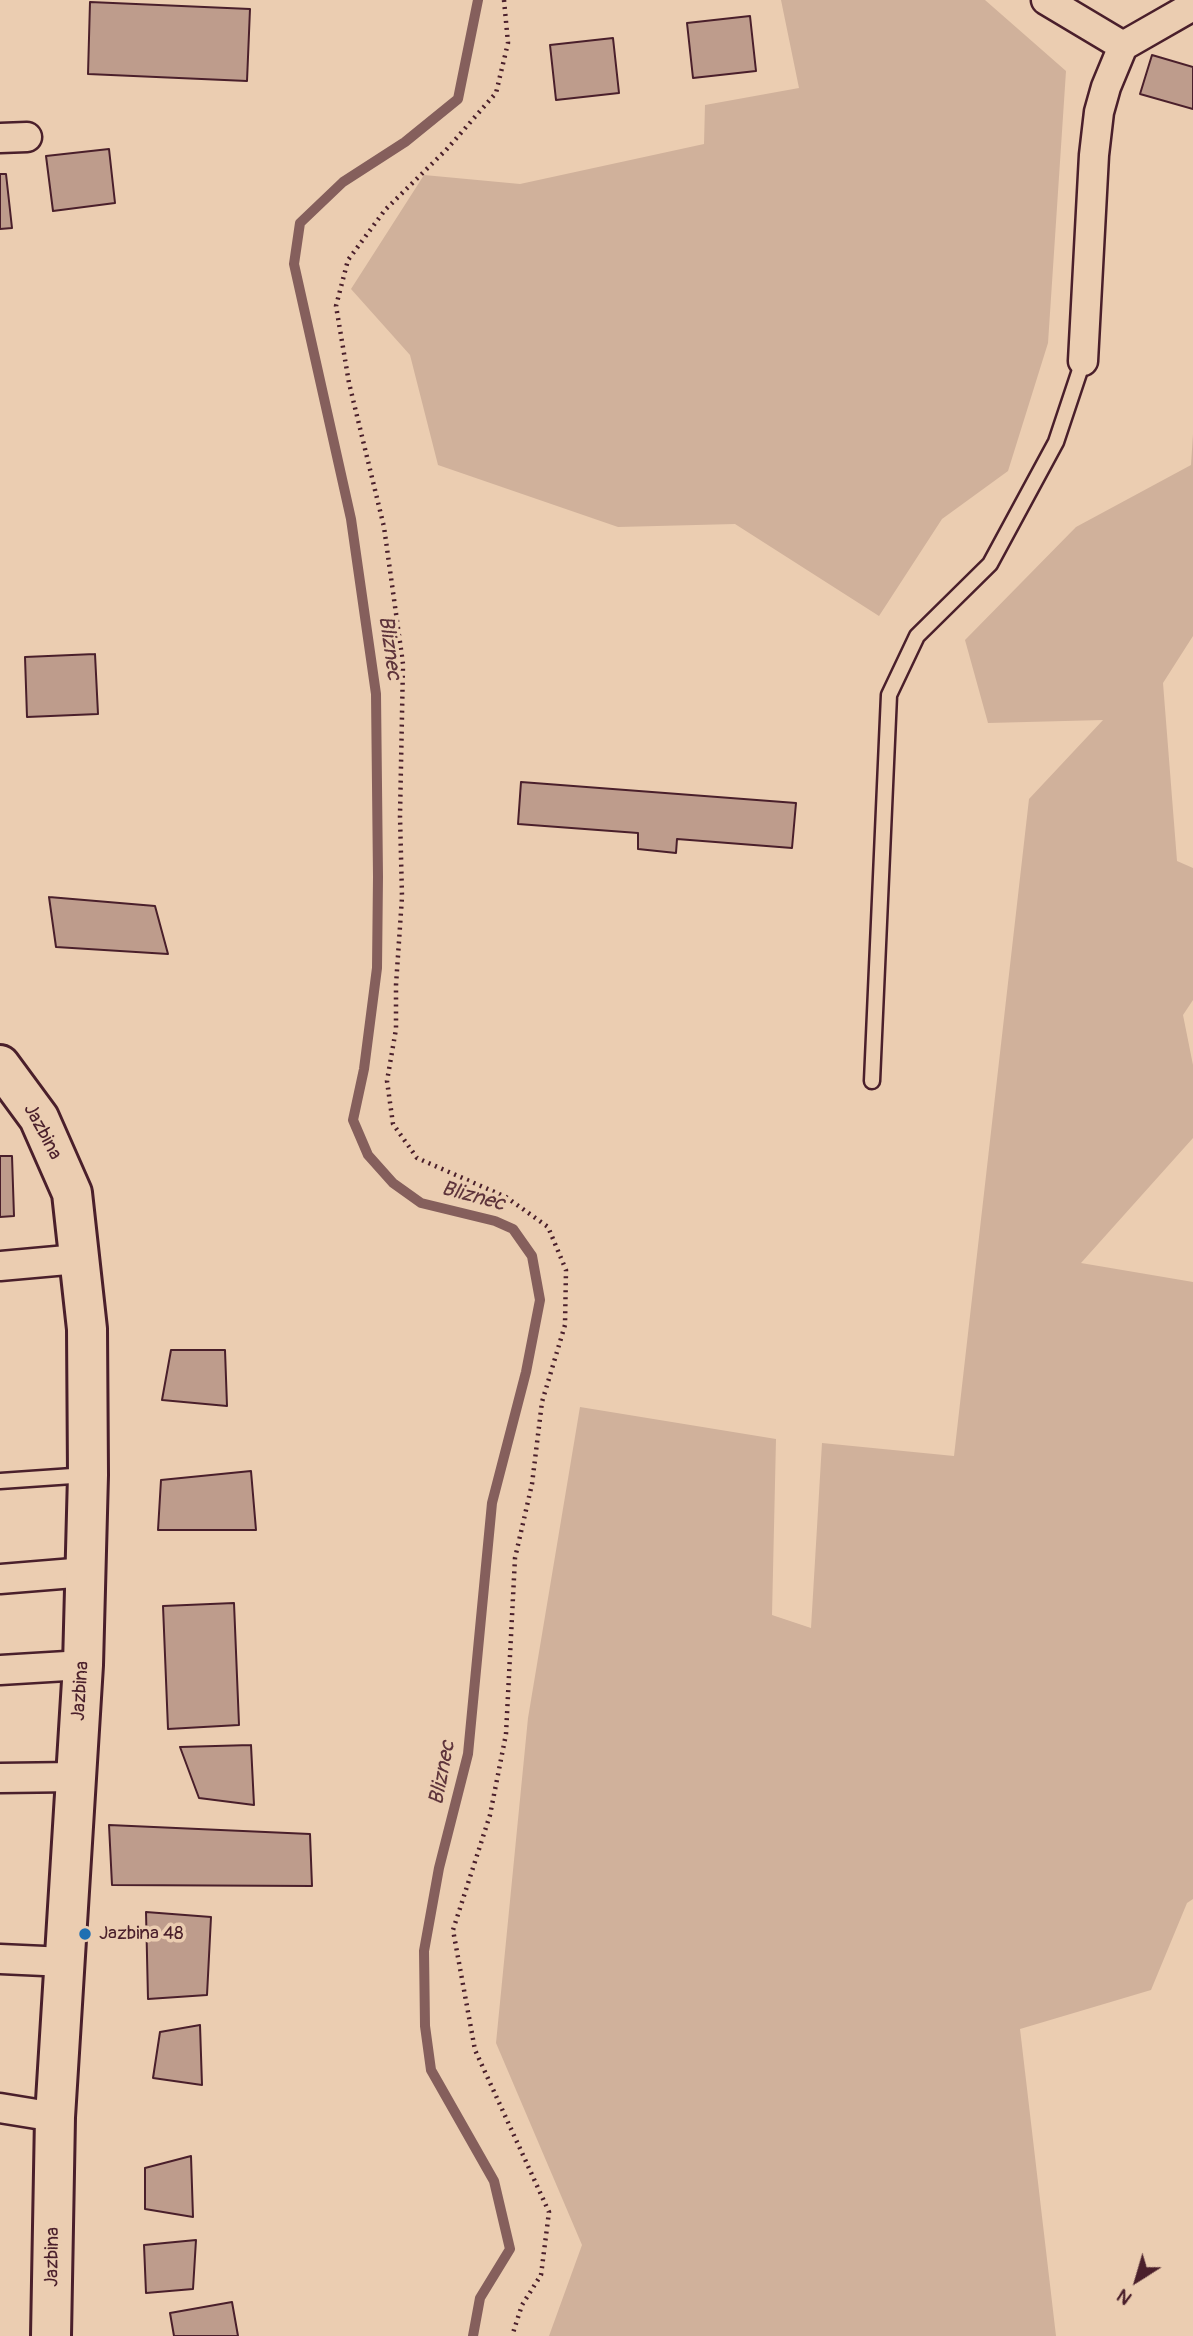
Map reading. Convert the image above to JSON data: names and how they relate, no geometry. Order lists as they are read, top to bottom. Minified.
{"streets":{"street":["Jazbina"]},"water":["Bliznec"],"places":["Jazbina 48"],"north":"bottom left"}
